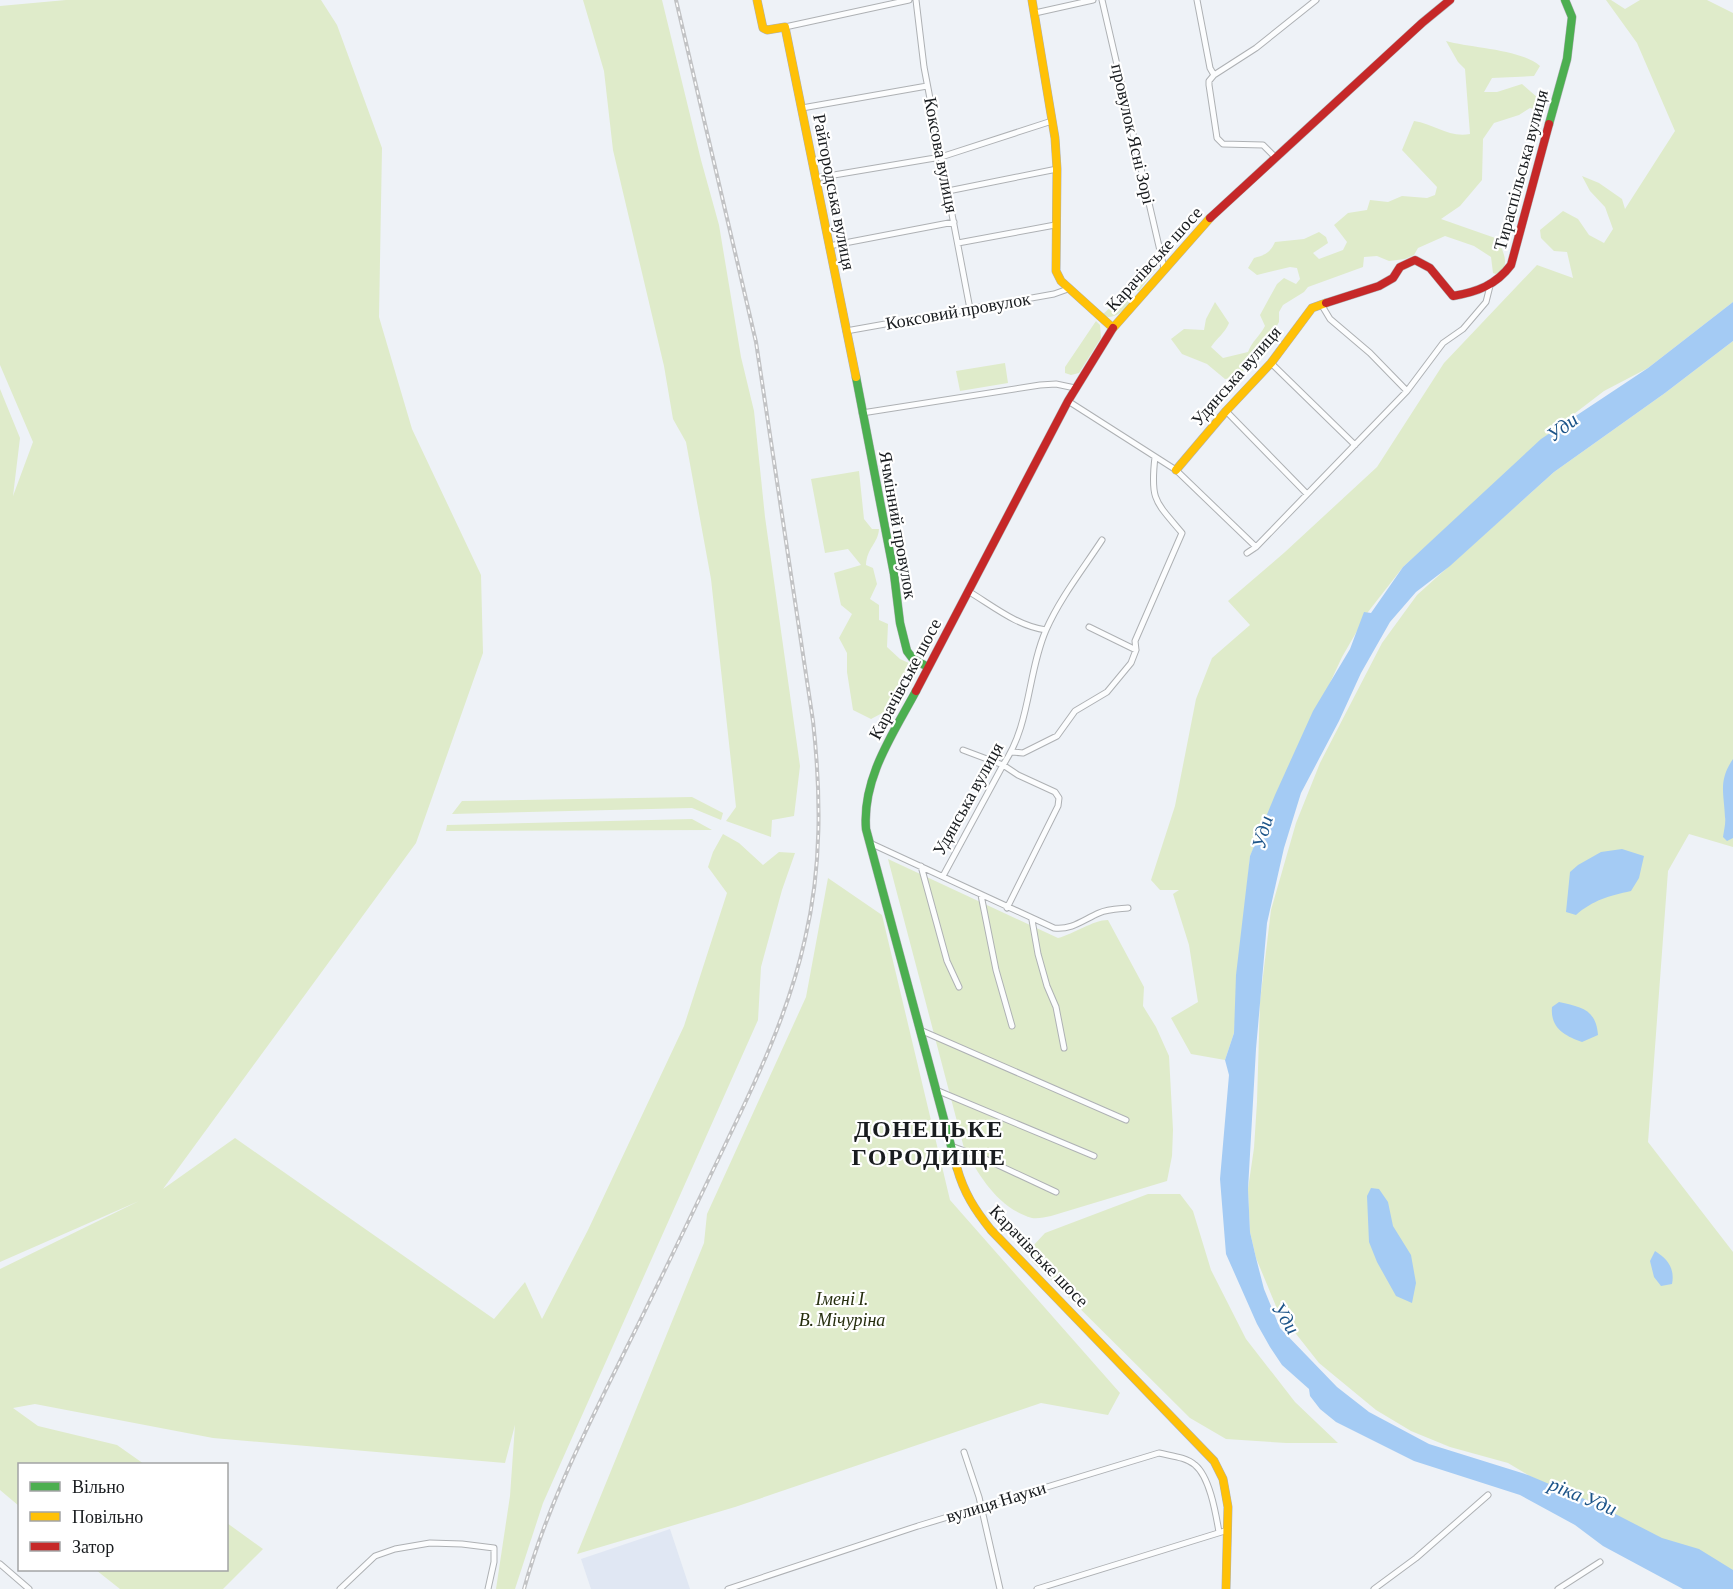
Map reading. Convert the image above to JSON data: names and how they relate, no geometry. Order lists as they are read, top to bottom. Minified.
{"streets":{"main road":["Тираспільська вулиця","Райгородська вулиця","Карачівське шосе","Удянська вулиця","Ячмінний провулок"],"street":["провулок Ясні Зорі","Коксова вулиця","Коксовий провулок","вулиця Науки"]},"crossings":[["провулок Ясні Зорі","Карачівське шосе"],["Коксова вулиця","Коксовий провулок"],["Тираспільська вулиця","Удянська вулиця"],["Райгородська вулиця","Коксовий провулок"],["Райгородська вулиця","Ячмінний провулок"],["Карачівське шосе","Ячмінний провулок"]],"districts":["ДОНЕЦЬКЕ ГОРОДИЩЕ"],"water":["Уди","ріка Уди"],"parks":["Імені І. В. Мічуріна"],"legend":["Вільно","Повільно","Затор"]}
